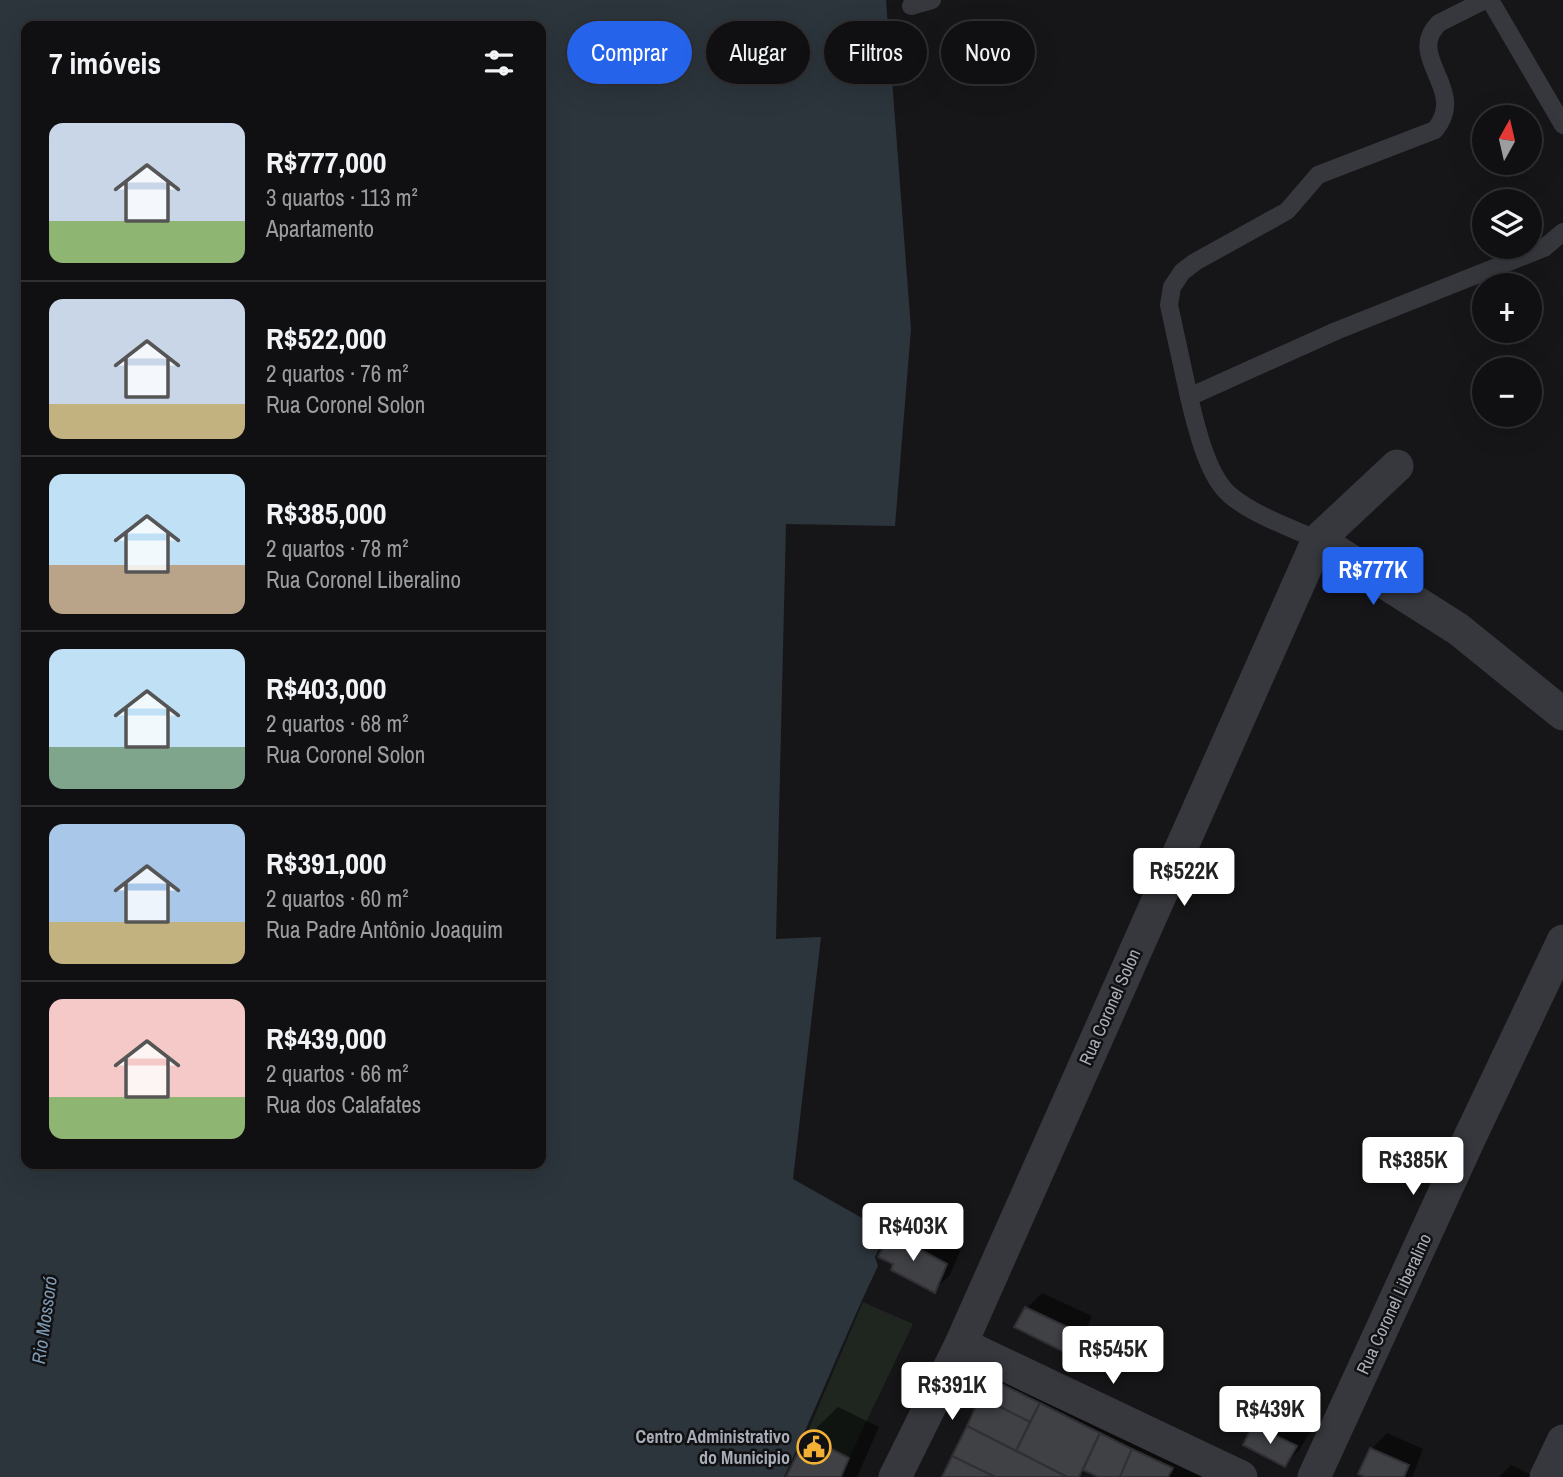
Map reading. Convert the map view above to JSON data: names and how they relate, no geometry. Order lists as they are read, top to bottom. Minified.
{"streets":{"street":["Rua Coronel Solon","Rua Coronel Liberalino"]},"water":["Rio Mossoró"],"places":{"public building":["Centro Administrativo do Municipio"]},"north":"top","page":{"chip":["Comprar","Alugar","Filtros","Novo"],"heading":"7 imóveis","map_buttons":["+","−"],"list":[{"name":"R$777,000","note":"3 quartos · 113 m² · Apartamento"},{"name":"R$522,000","note":"2 quartos · 76 m² · Rua Coronel Solon"},{"name":"R$385,000","note":"2 quartos · 78 m² · Rua Coronel Liberalino"},{"name":"R$403,000","note":"2 quartos · 68 m² · Rua Coronel Solon"},{"name":"R$391,000","note":"2 quartos · 60 m² · Rua Padre Antônio Joaquim"},{"name":"R$439,000","note":"2 quartos · 66 m² · Rua dos Calafates"}],"price":["R$777K","R$522K","R$385K","R$403K","R$545K","R$391K","R$439K"]}}
